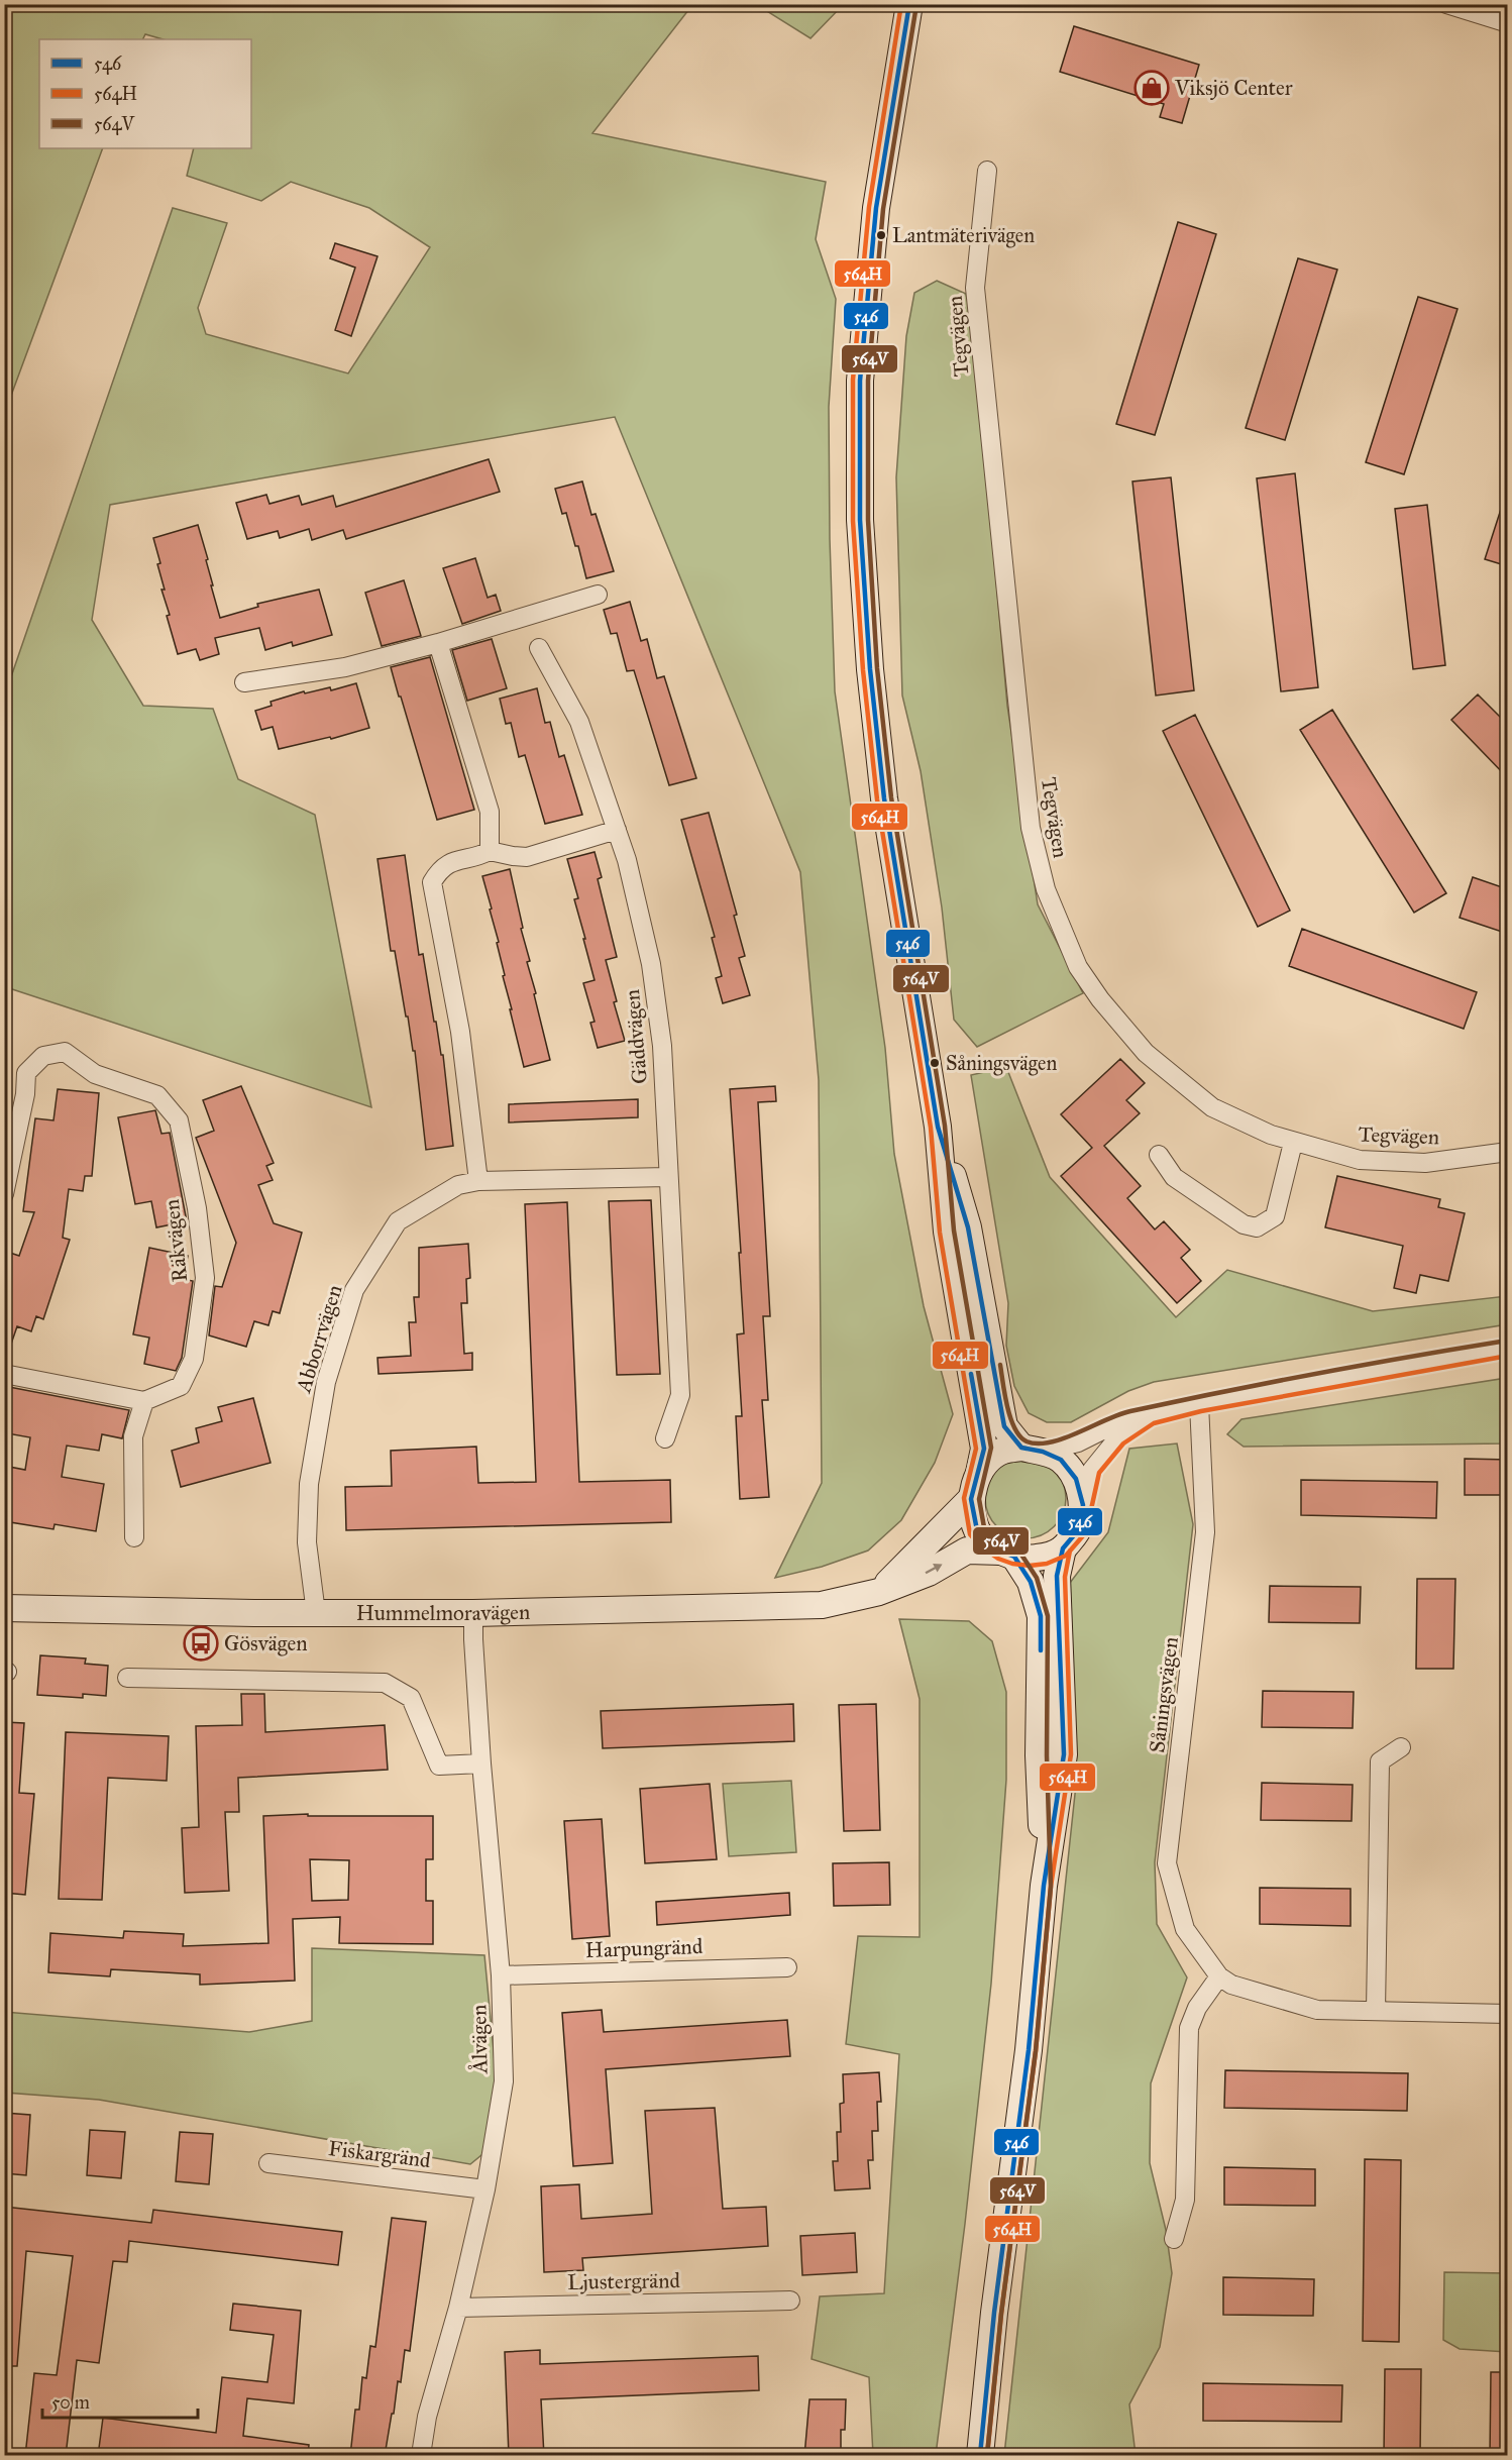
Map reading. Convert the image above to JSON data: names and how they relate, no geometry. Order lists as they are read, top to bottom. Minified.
{"streets":{"main road":["Hummelmoravägen"],"street":["Tegvägen","Gäddvägen","Räkvägen","Abborrvägen","Såningsvägen","Harpungränd","Ålvägen","Fiskargränd","Ljustergränd"]},"crossings":[["Gäddvägen","Abborrvägen"],["Abborrvägen","Hummelmoravägen"],["Hummelmoravägen","Ålvägen"],["Harpungränd","Ålvägen"],["Ålvägen","Fiskargränd"],["Ålvägen","Ljustergränd"]],"places":{"shop":["Viksjö Center"],"other":["Lantmäterivägen","Såningsvägen"],"bus stop":["Gösvägen"]},"lines":["transit line 546","transit line 564H","transit line 564V"],"legend":["546","564H","564V"],"scale_bar":"50 m"}
